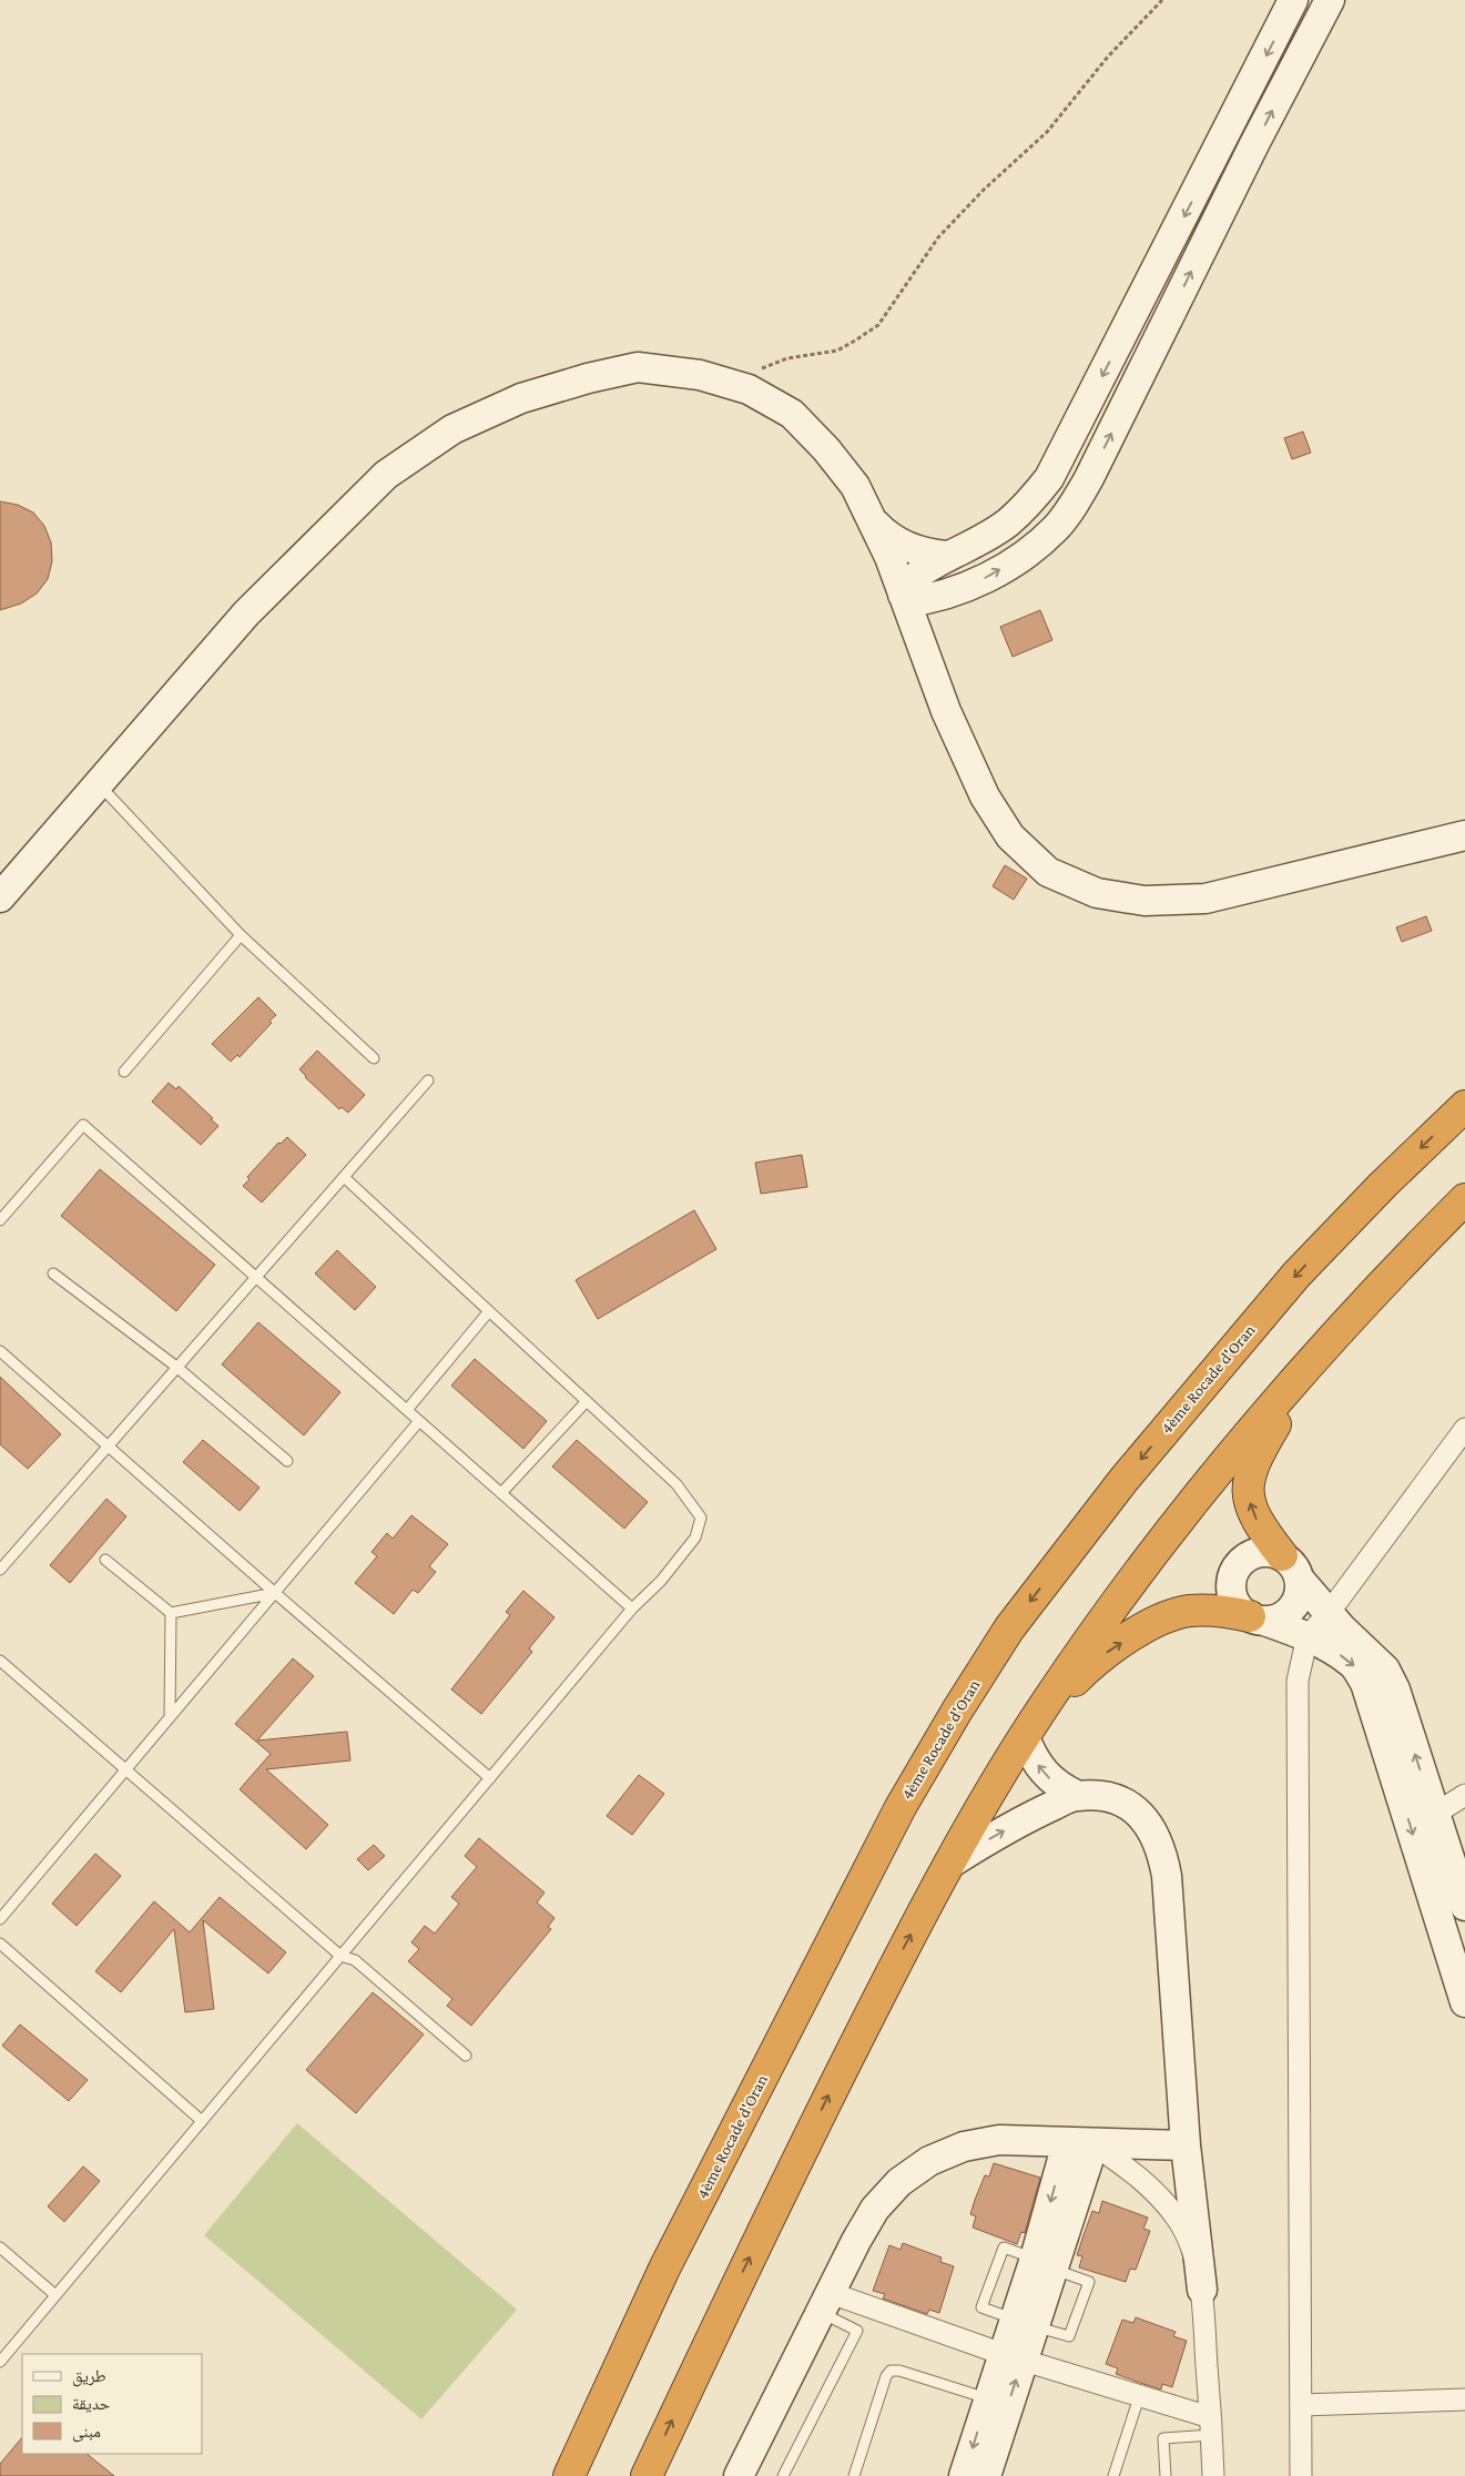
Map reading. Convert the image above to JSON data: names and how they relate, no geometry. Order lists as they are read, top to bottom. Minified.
{"streets":{"highway":["4ème Rocade d'Oran"]},"legend":["طريق","حديقة","مبنى"]}
